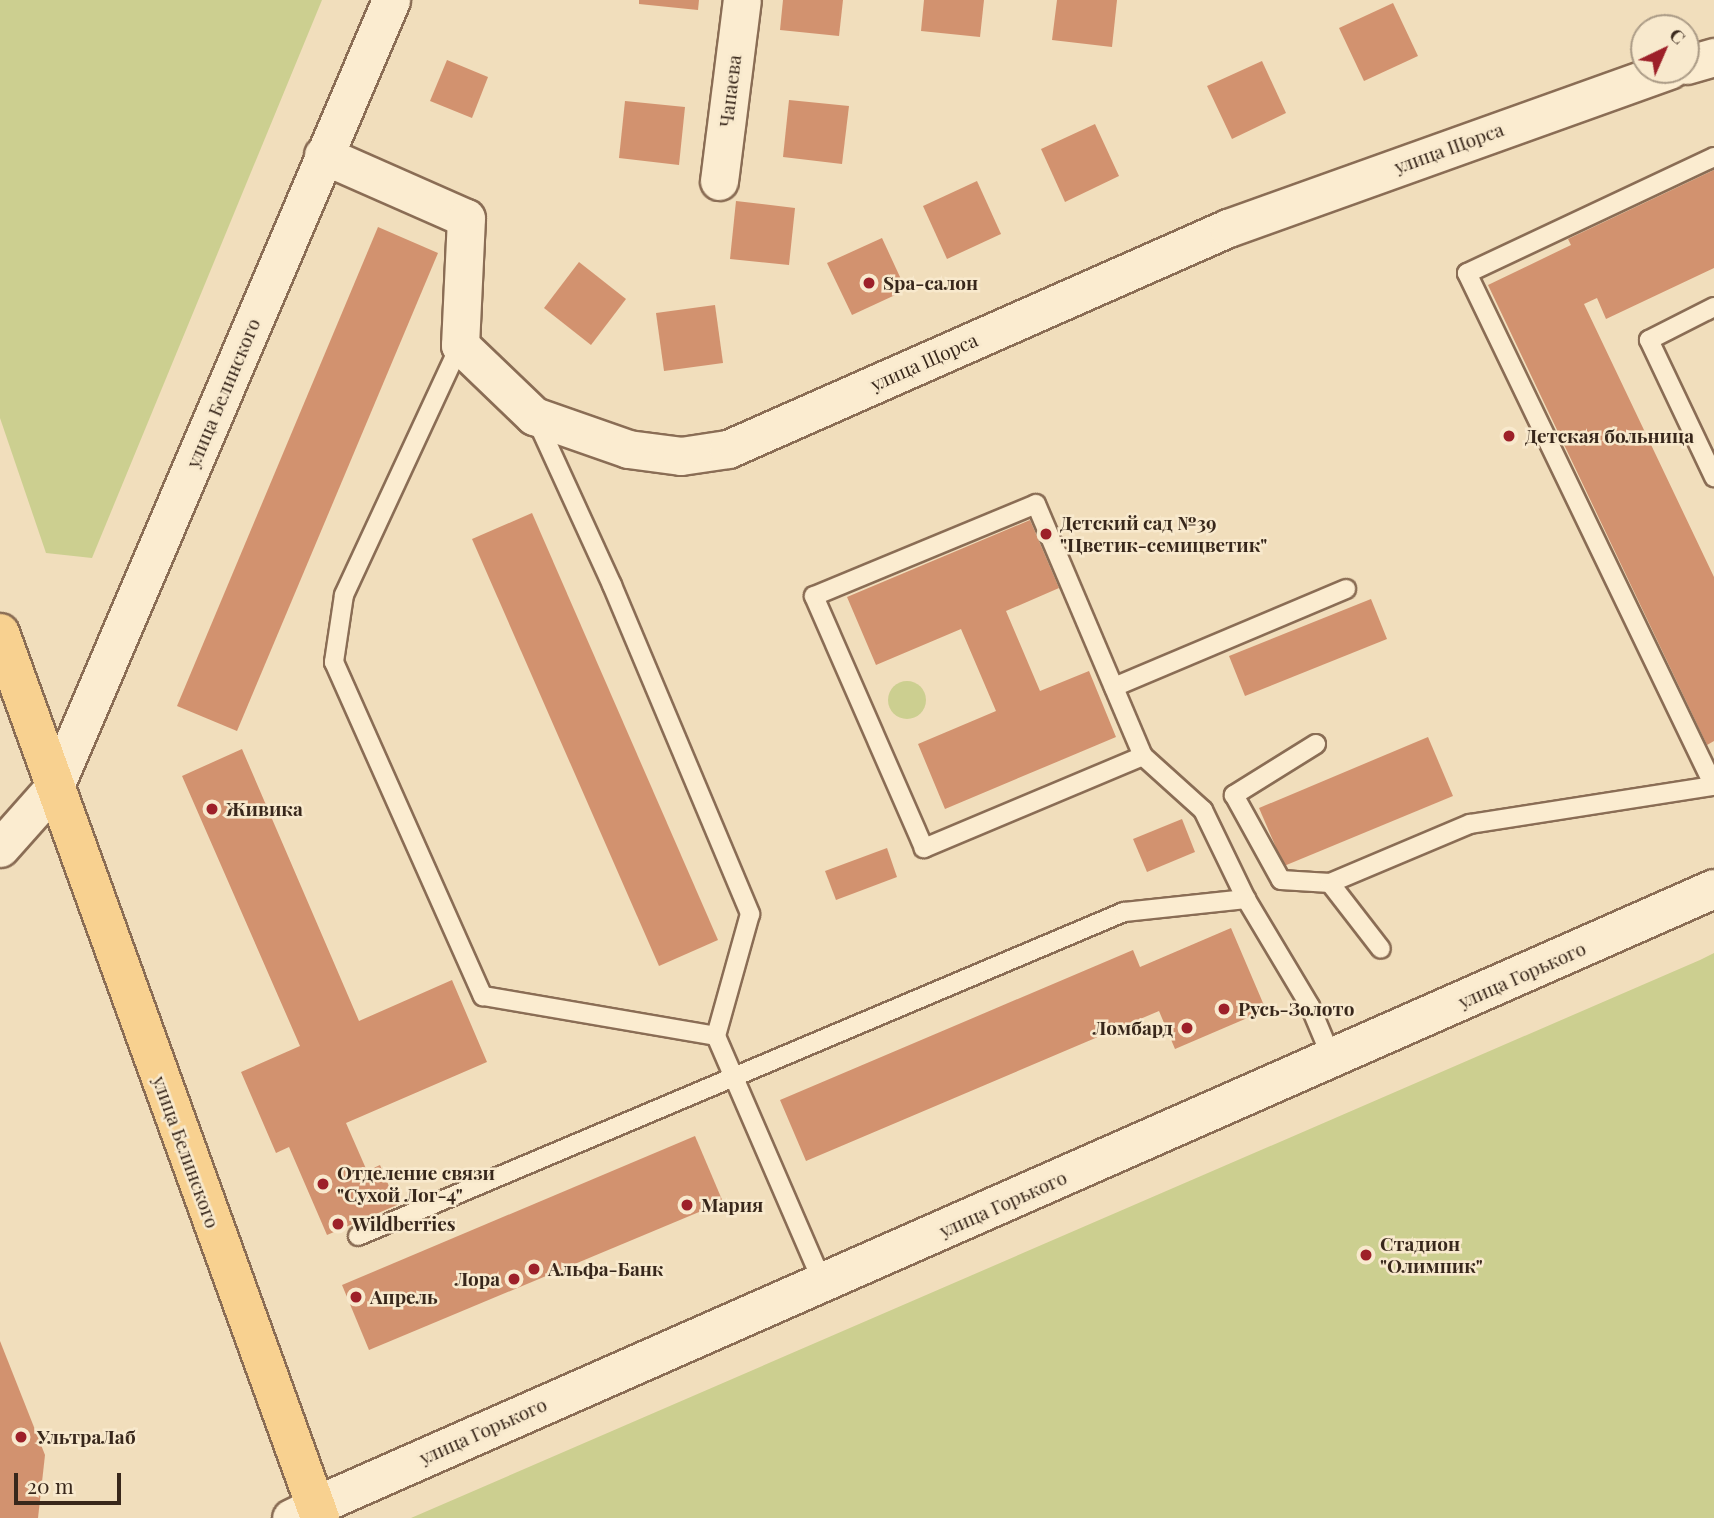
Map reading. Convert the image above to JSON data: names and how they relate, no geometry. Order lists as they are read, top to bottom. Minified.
{"streets":{"main road":["улица Белинского"],"street":["Чапаева","улица Щорса","улица Горького"]},"crossings":[["улица Белинского","улица Горького"]],"places":["Spa-салон","Детская больница","Детский сад №39 \"Цветик-семицветик\"","Живика","Русь-Золото","Ломбард","Отделение связи \"Сухой Лог-4\"","Мария","Wildberries","Стадион \"Олимпик\"","Альфа-Банк","Лора","Апрель","УльтраЛаб"],"scale_bar":"20 m","north":"top right"}
